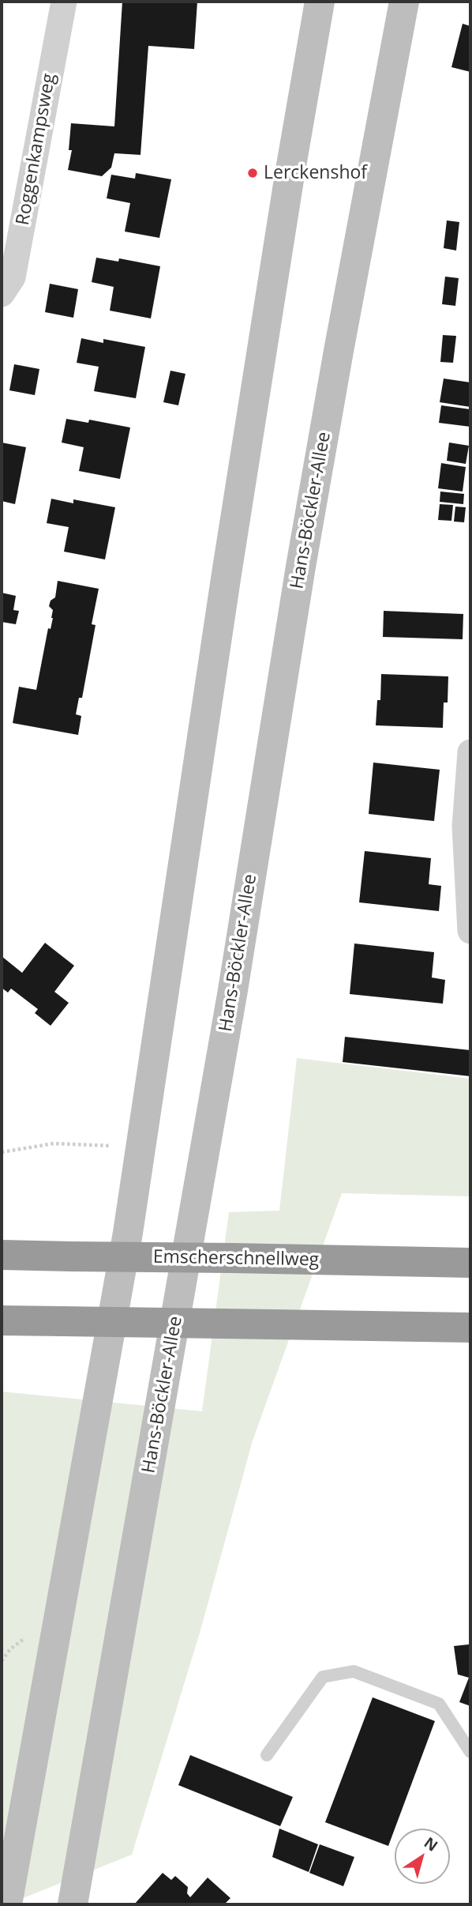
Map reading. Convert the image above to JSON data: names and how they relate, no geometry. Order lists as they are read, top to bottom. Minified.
{"streets":{"highway":["Emscherschnellweg"],"street":["Roggenkampsweg","Hans-Böckler-Allee"]},"places":["Lerckenshof"],"north":"top right"}
